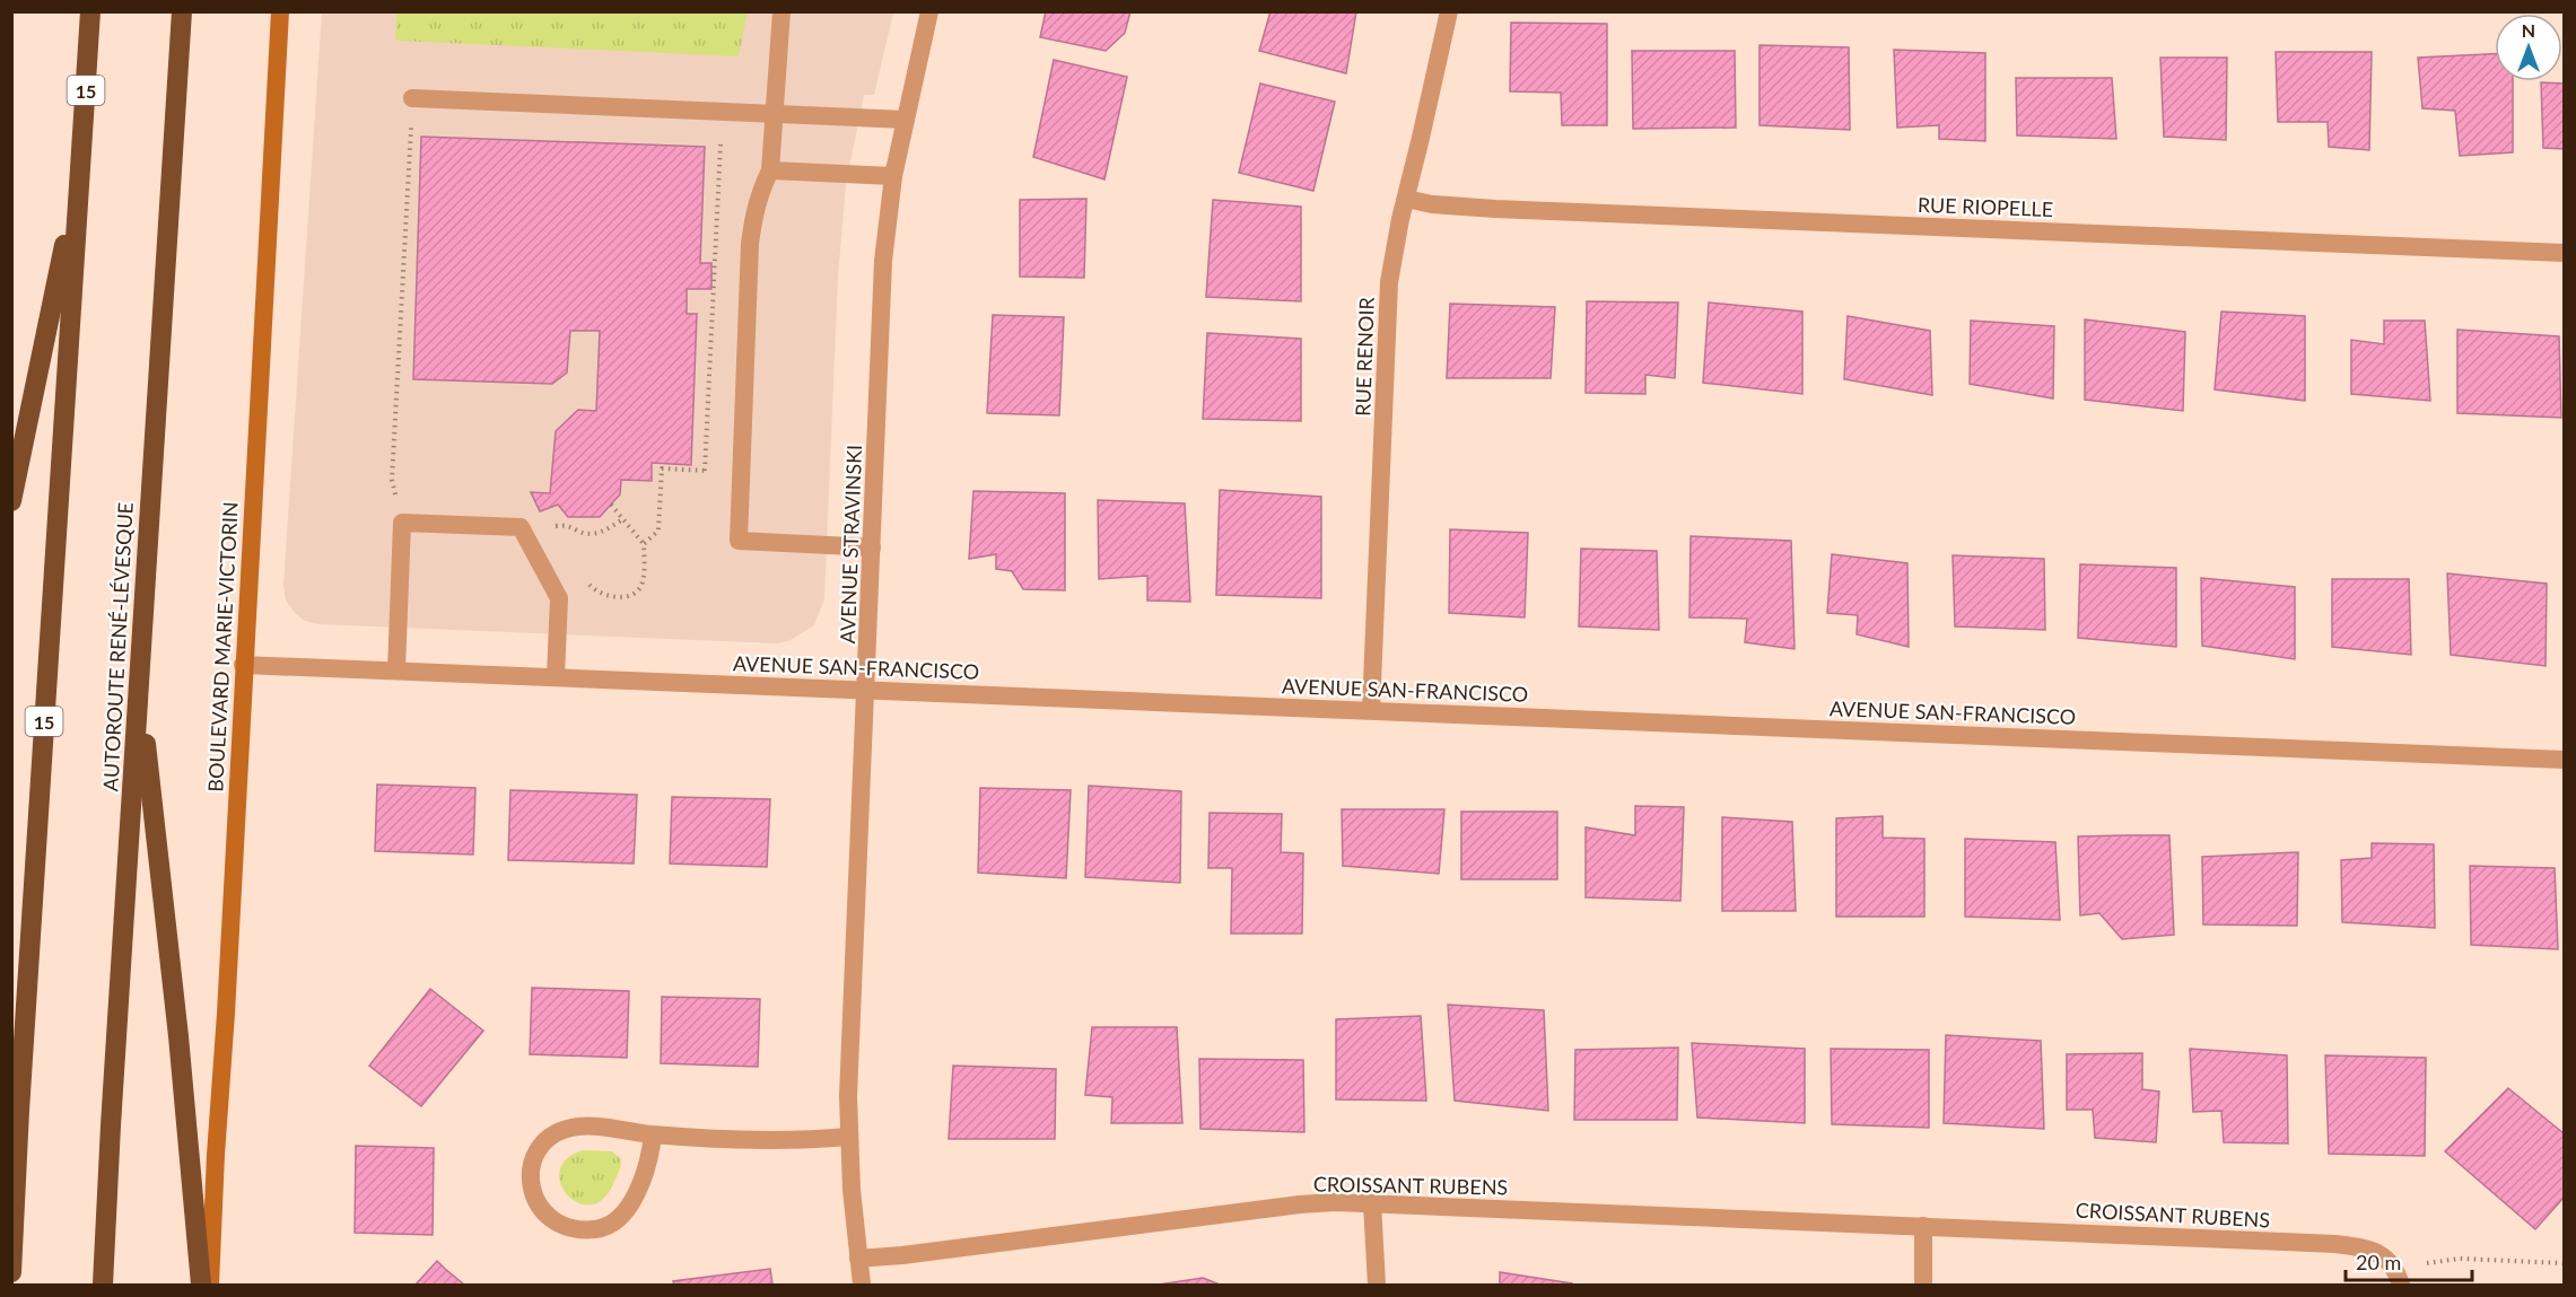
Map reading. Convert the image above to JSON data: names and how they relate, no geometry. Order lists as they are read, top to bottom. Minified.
{"streets":{"highway":["15","AUTOROUTE RENÉ-LÉVESQUE"],"main road":["BOULEVARD MARIE-VICTORIN"],"street":["RUE RIOPELLE","RUE RENOIR","AVENUE STRAVINSKI","AVENUE SAN-FRANCISCO","CROISSANT RUBENS"]},"crossings":[["RUE RIOPELLE","RUE RENOIR"],["RUE RENOIR","AVENUE SAN-FRANCISCO"],["AVENUE STRAVINSKI","AVENUE SAN-FRANCISCO"],["AVENUE STRAVINSKI","CROISSANT RUBENS"],["BOULEVARD MARIE-VICTORIN","AVENUE SAN-FRANCISCO"]],"scale_bar":"20 m","north":"top"}
